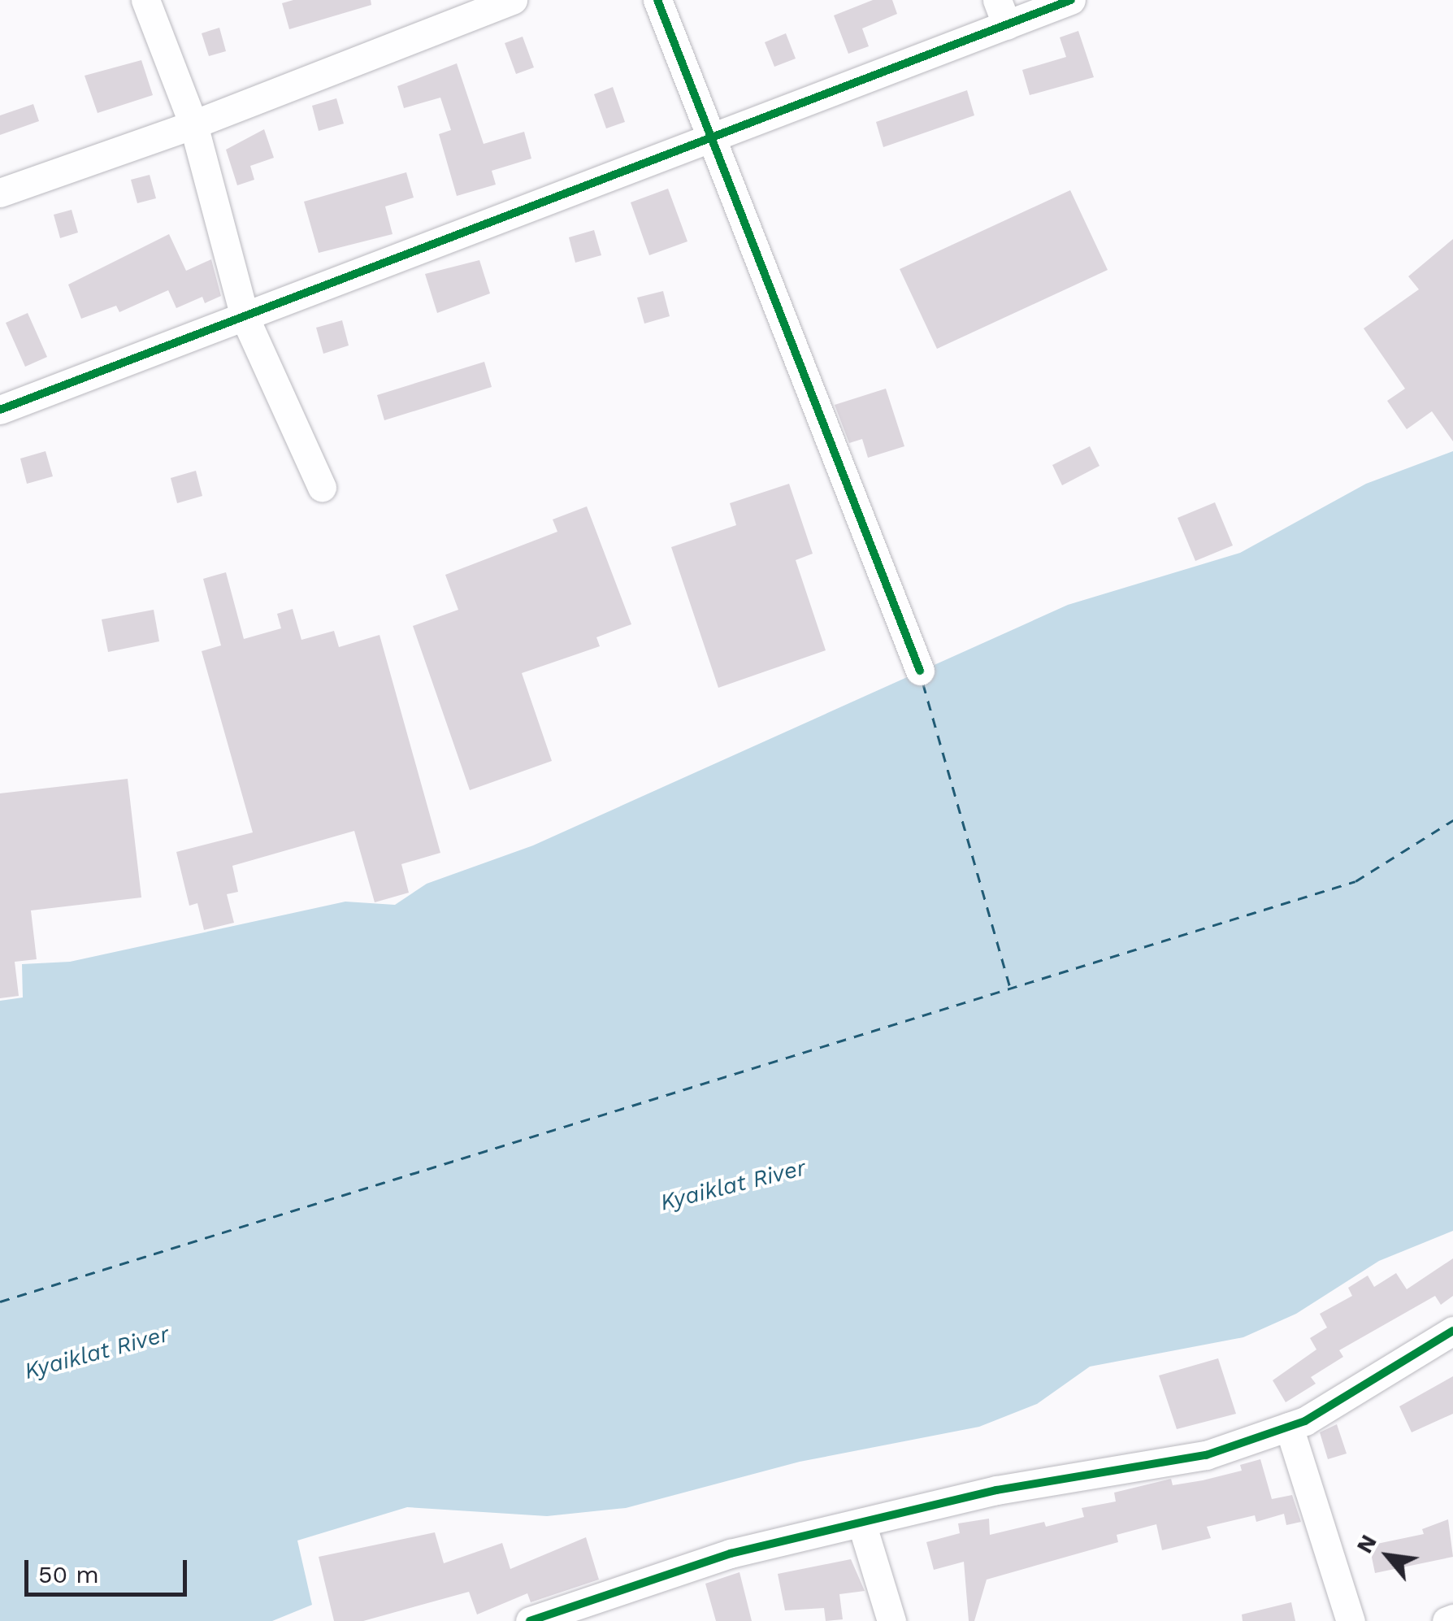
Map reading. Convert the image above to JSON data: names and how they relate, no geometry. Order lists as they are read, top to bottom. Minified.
{"water":["Kyaiklat River"],"scale_bar":"50 m","north":"top left"}
